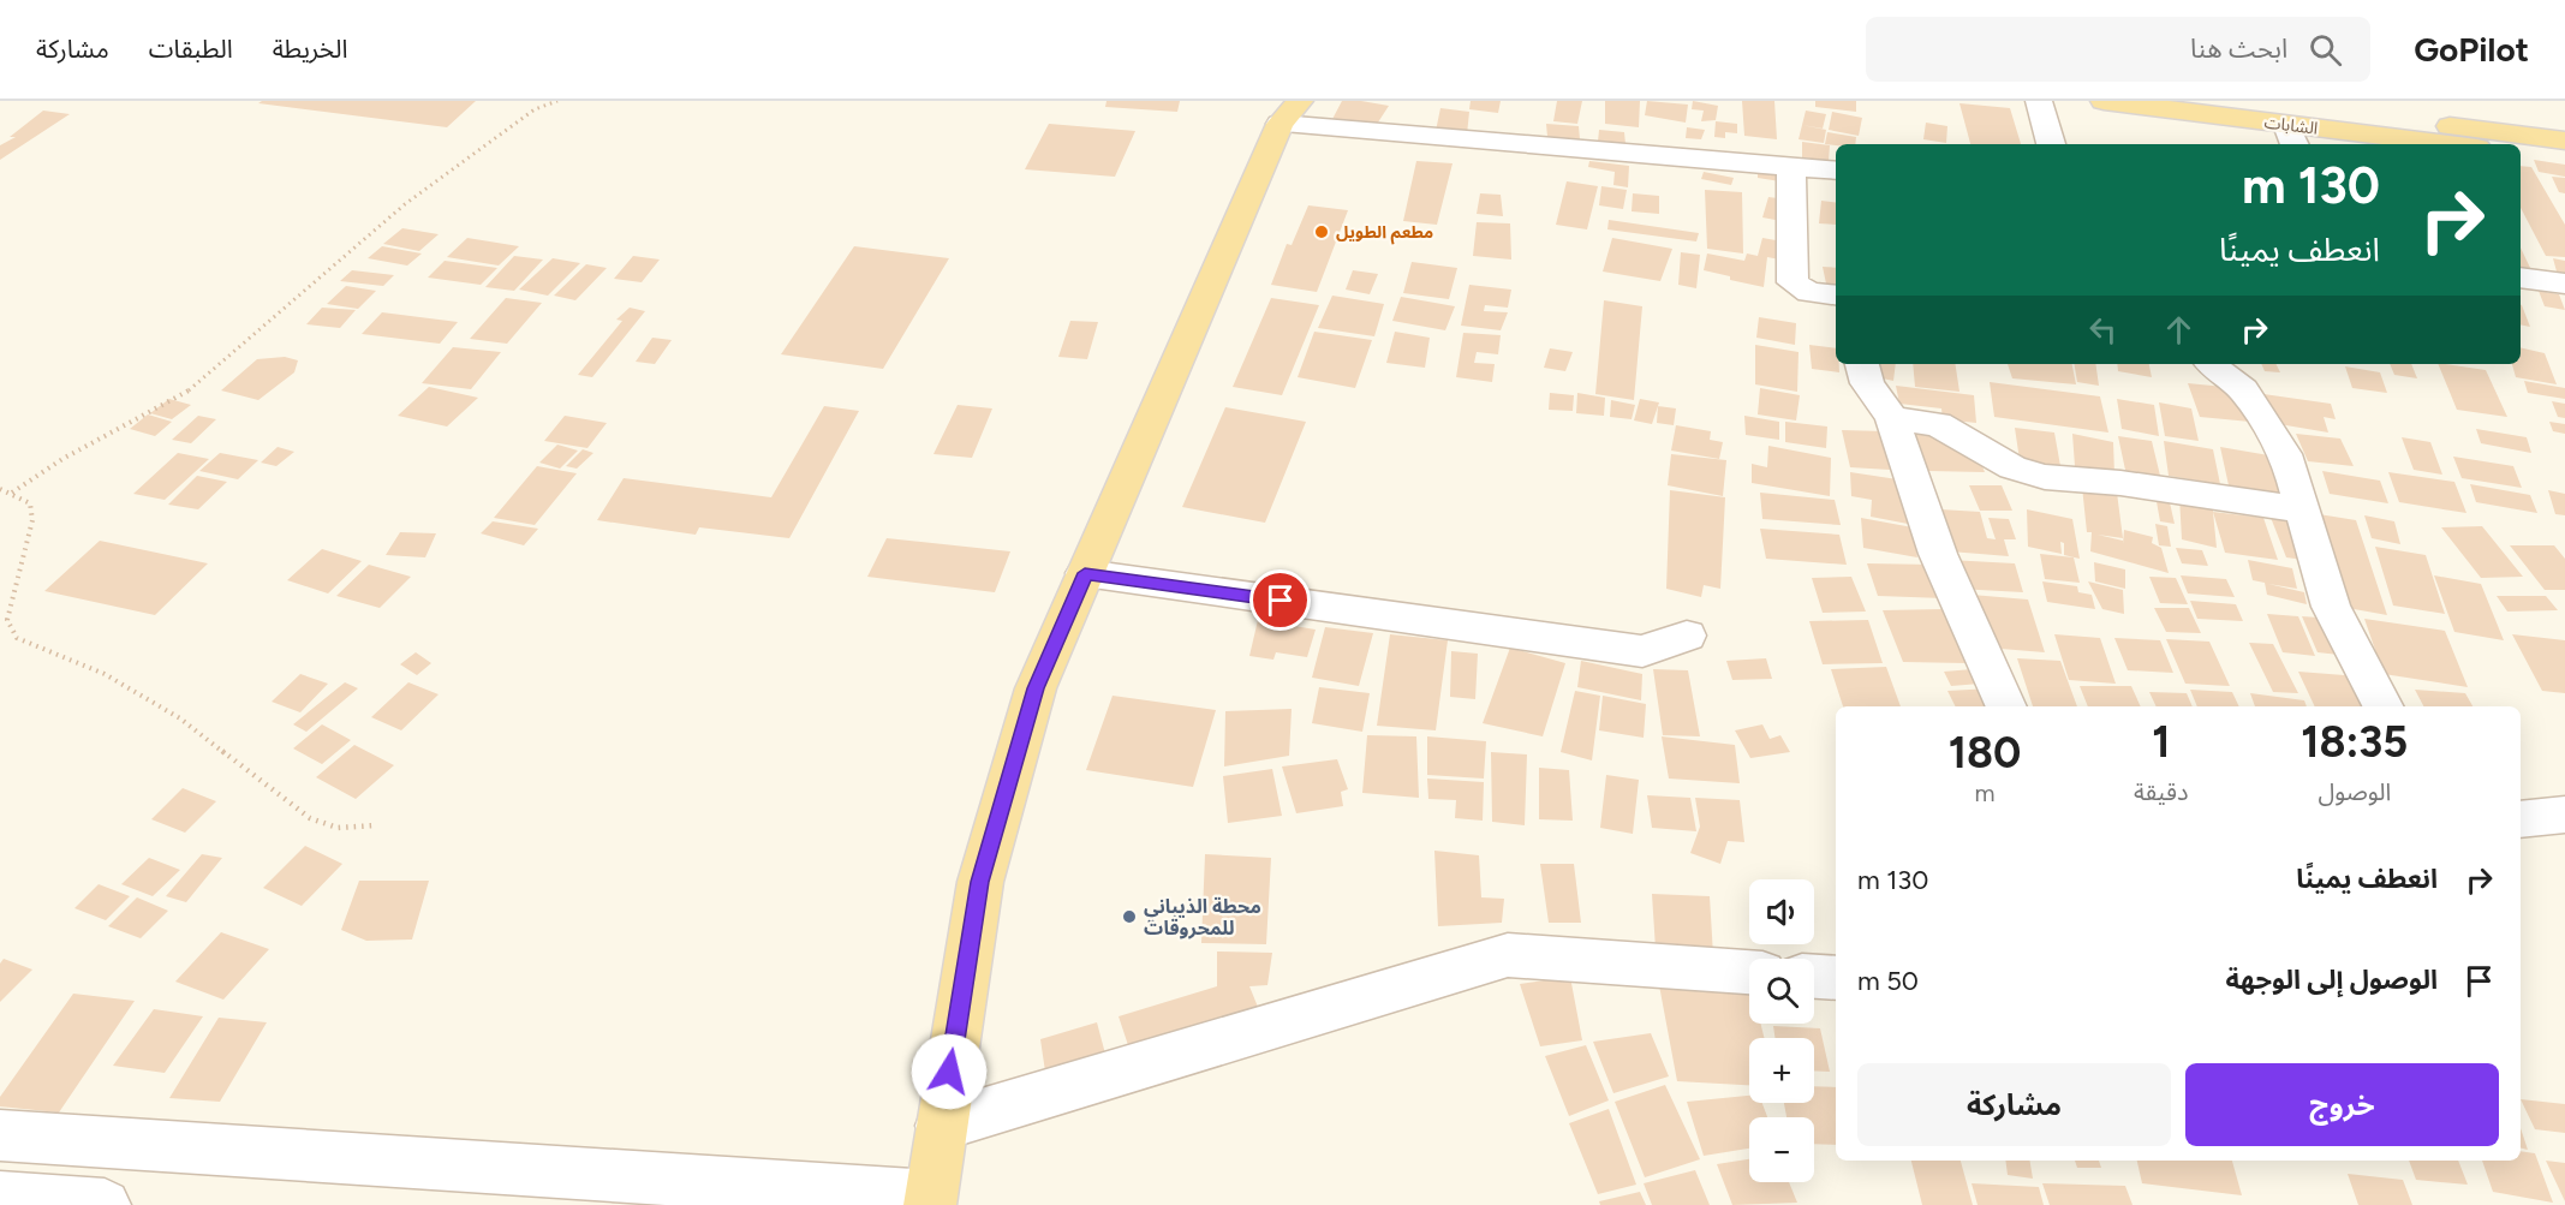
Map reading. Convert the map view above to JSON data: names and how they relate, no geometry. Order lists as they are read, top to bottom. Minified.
{"streets":{"main road":["الشابات"]},"places":["مطعم الطويل","محطة الذيباني للمحروقات"],"page":{"header":"GoPilot","search":"ابحث هنا","nav":["الخريطة","الطبقات","مشاركة"],"turn":["130 m","انعطف يمينًا"],"eta":["18:35","الوصول","1","دقيقة","180","m"],"list":[{"name":"انعطف يمينًا","value":"130 m"},{"name":"الوصول إلى الوجهة","value":"50 m"}],"map_buttons":["+","−"],"buttons":["خروج","مشاركة"]}}
